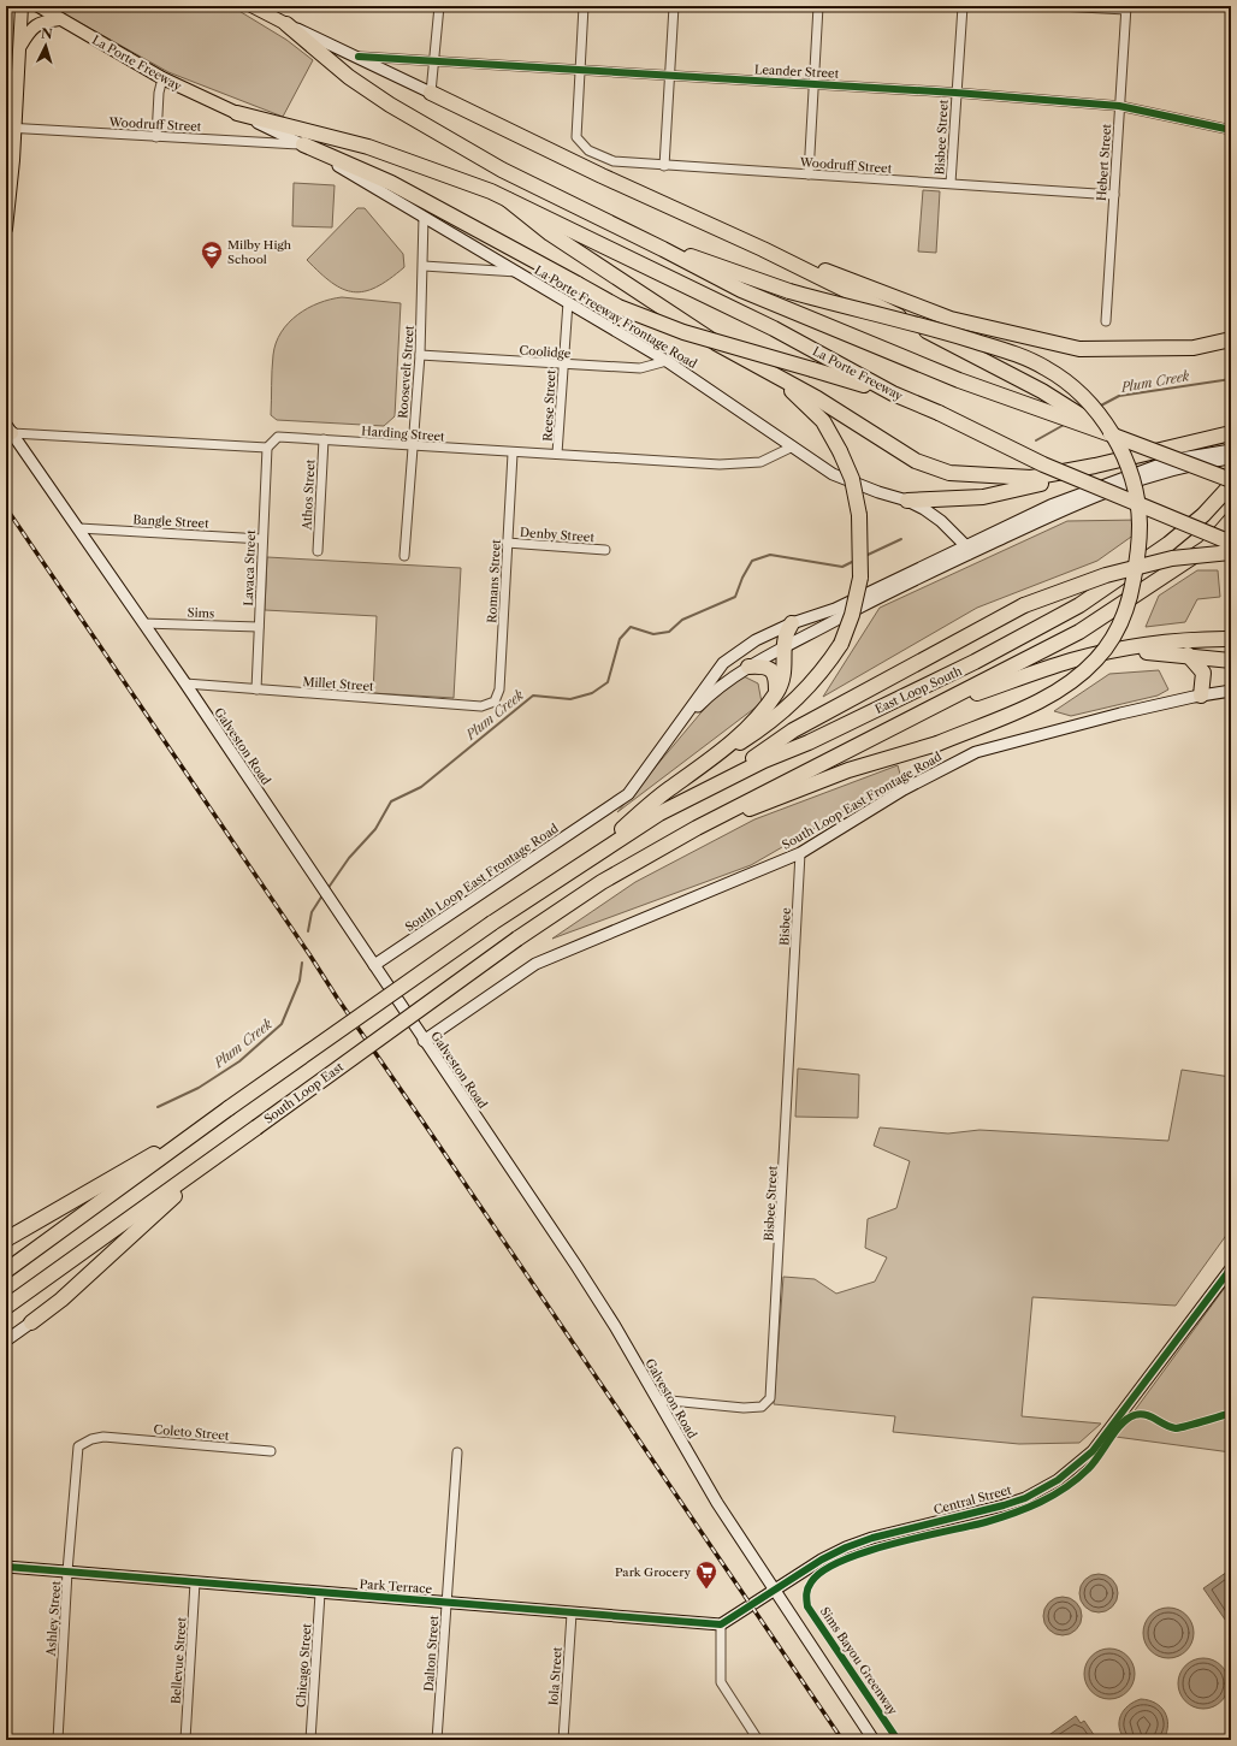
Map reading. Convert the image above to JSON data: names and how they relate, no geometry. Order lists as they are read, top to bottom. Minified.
{"streets":{"highway":["La Porte Freeway","East Loop South","South Loop East"],"main road":["La Porte Freeway Frontage Road","Galveston Road","South Loop East Frontage Road","Central Street","Park Terrace"],"street":["Leander Street","Woodruff Street","Bisbee Street","Hebert Street","Coolidge","Roosevelt Street","Reese Street","Harding Street","Athos Street","Bangle Street","Denby Street","Lavaca Street","Romans Street","Sims","Millet Street","Bisbee","Coleto Street","Ashley Street","Dalton Street","Bellevue Street","Chicago Street","Iola Street"],"cycle path":["Sims Bayou Greenway"]},"crossings":[["La Porte Freeway","La Porte Freeway Frontage Road"],["Leander Street","Woodruff Street"],["Leander Street","Bisbee Street"],["Leander Street","Hebert Street"],["Woodruff Street","Bisbee Street"],["Woodruff Street","Hebert Street"],["Woodruff Street","La Porte Freeway Frontage Road"],["Bisbee Street","Galveston Road"],["Bisbee Street","Bisbee"],["La Porte Freeway Frontage Road","Coolidge"],["La Porte Freeway Frontage Road","Roosevelt Street"],["La Porte Freeway Frontage Road","Reese Street"],["La Porte Freeway Frontage Road","Harding Street"],["La Porte Freeway Frontage Road","South Loop East Frontage Road"],["Coolidge","Roosevelt Street"],["Coolidge","Reese Street"],["Roosevelt Street","Harding Street"],["Reese Street","Harding Street"],["Harding Street","Athos Street"],["Harding Street","Lavaca Street"],["Harding Street","Romans Street"],["Bangle Street","Lavaca Street"],["Bangle Street","Galveston Road"],["Denby Street","Romans Street"],["Lavaca Street","Sims"],["Lavaca Street","Millet Street"],["Romans Street","Millet Street"],["Sims","Galveston Road"],["Millet Street","Galveston Road"],["East Loop South","South Loop East"],["Galveston Road","South Loop East Frontage Road"],["Galveston Road","Central Street"],["South Loop East Frontage Road","Bisbee"],["Coleto Street","Ashley Street"],["Park Terrace","Ashley Street"],["Park Terrace","Dalton Street"],["Park Terrace","Bellevue Street"],["Park Terrace","Chicago Street"],["Park Terrace","Iola Street"]],"water":["Plum Creek"],"places":{"school or university":["Milby High School"],"supermarket":["Park Grocery"]},"north":"top"}
